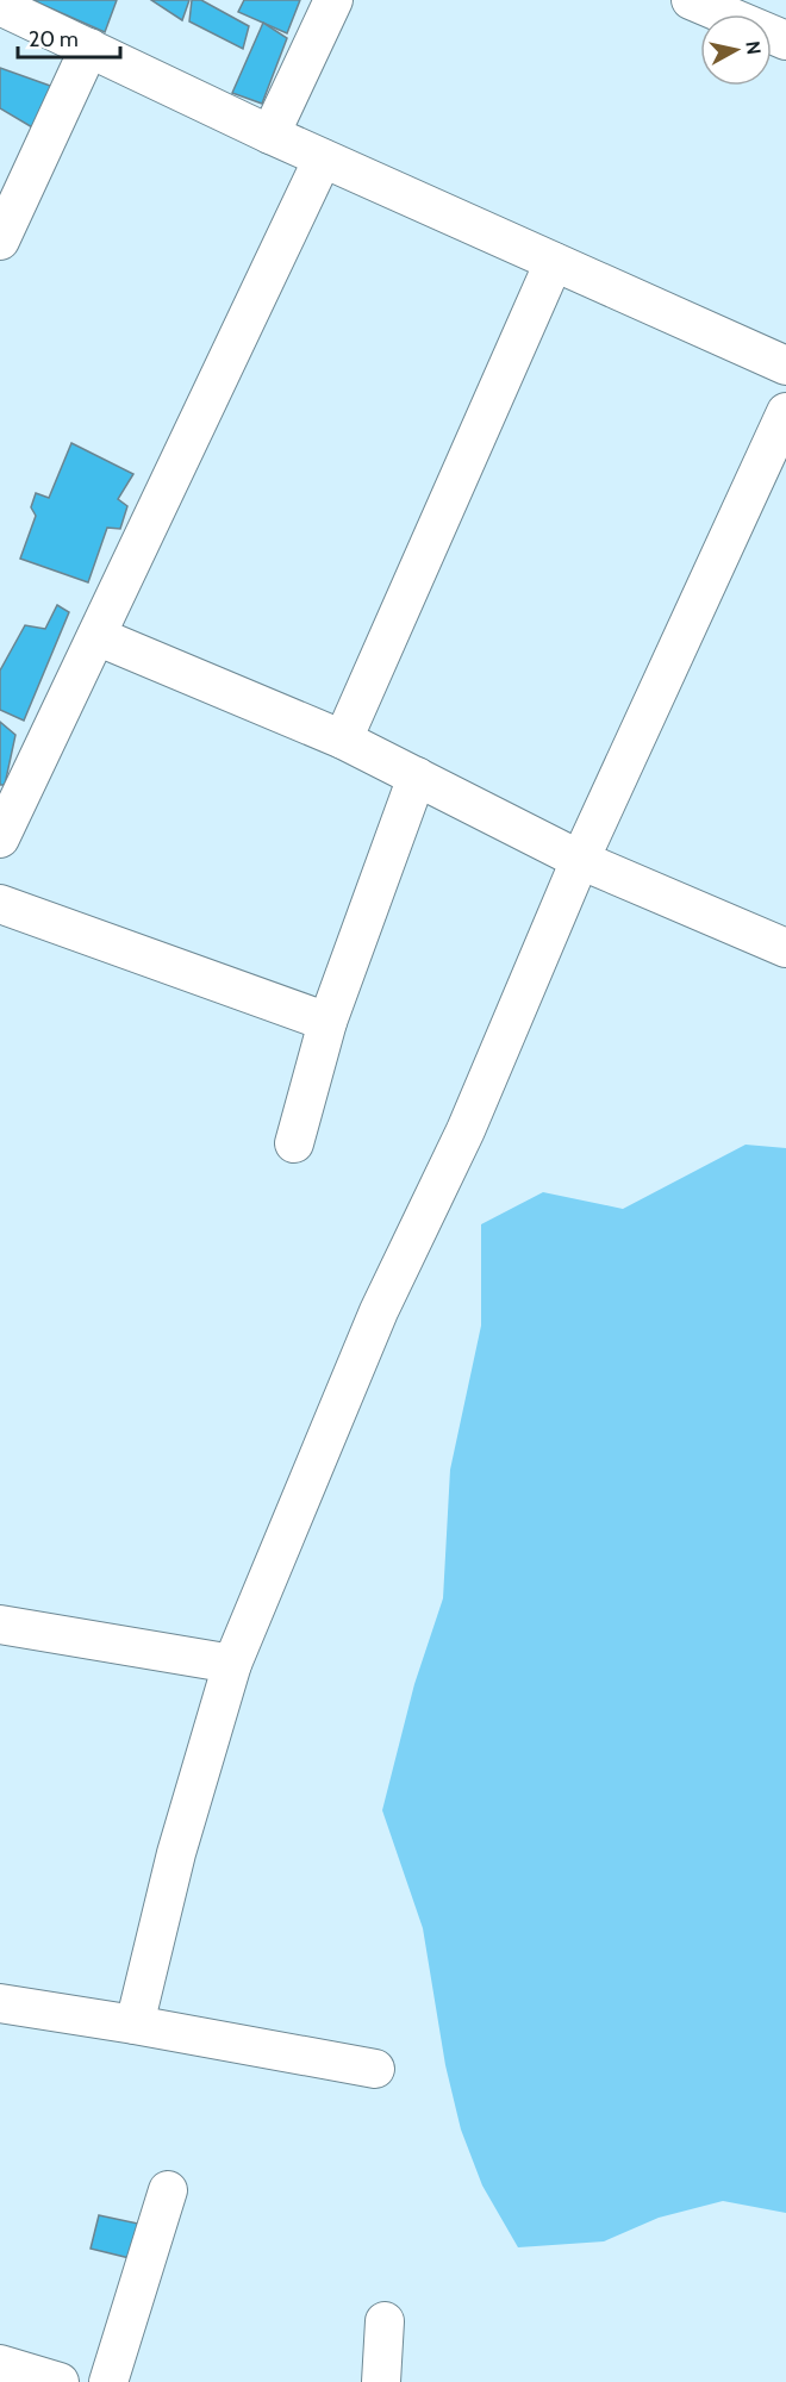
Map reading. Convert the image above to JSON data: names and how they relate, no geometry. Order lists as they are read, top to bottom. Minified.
{"scale_bar":"20 m","north":"right"}
